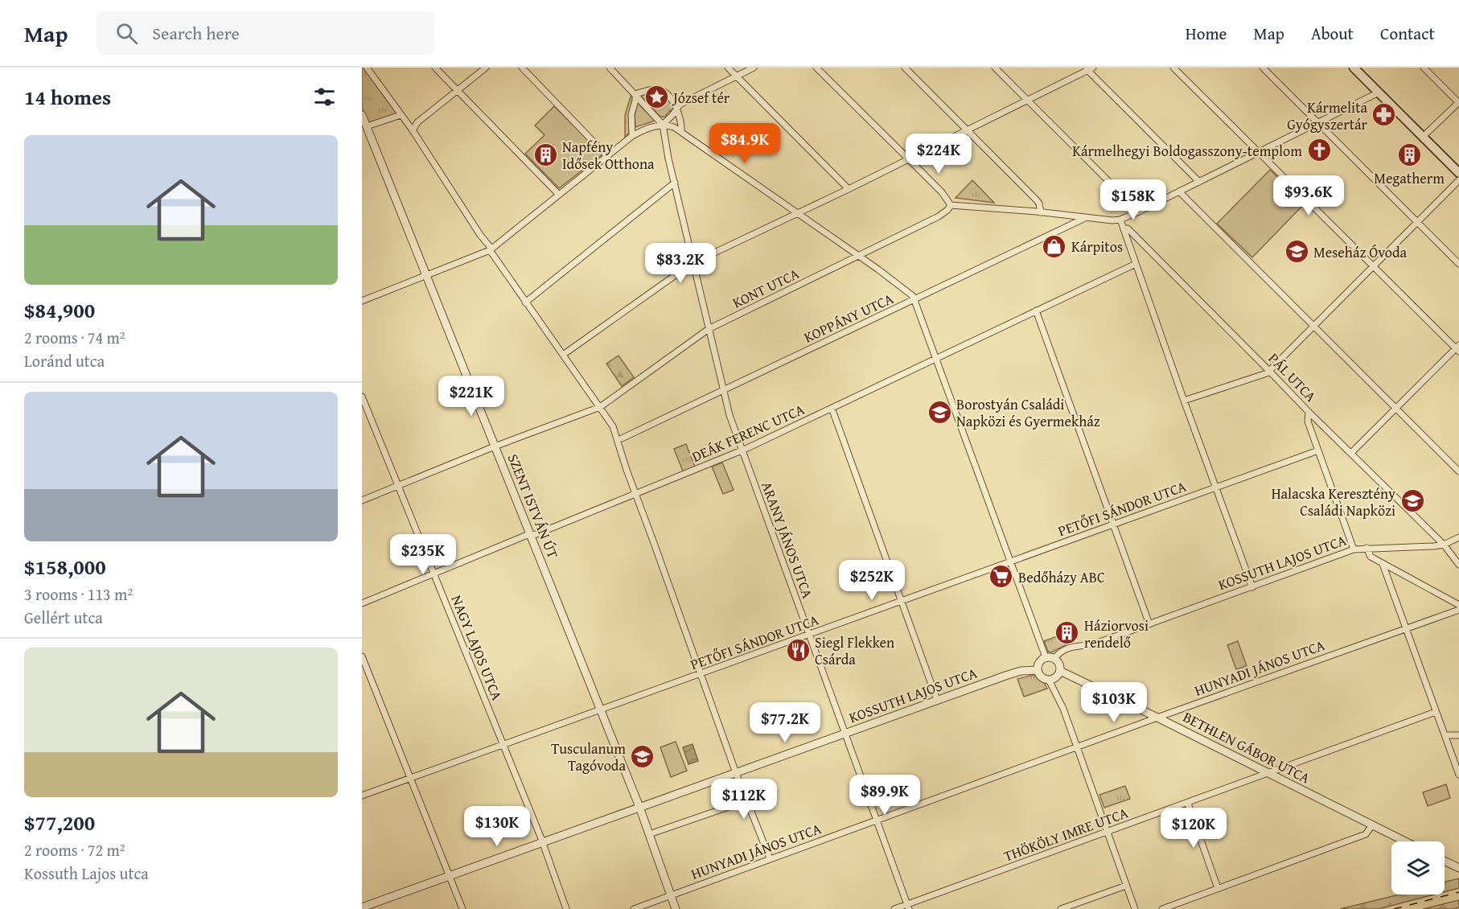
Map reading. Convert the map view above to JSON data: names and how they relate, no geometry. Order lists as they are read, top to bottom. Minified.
{"streets":{"street":["KONT UTCA","KOPPÁNY UTCA","PÁL UTCA","DEÁK FERENC UTCA","SZENT ISTVÁN ÚT","PETŐFI SÁNDOR UTCA","ARANY JÁNOS UTCA","KOSSUTH LAJOS UTCA","NAGY LAJOS UTCA","HUNYADI JÁNOS UTCA","BETHLEN GÁBOR UTCA","THÖKÖLY IMRE UTCA"]},"crossings":[["KONT UTCA","SZENT ISTVÁN ÚT"],["KONT UTCA","ARANY JÁNOS UTCA"],["KONT UTCA","NAGY LAJOS UTCA"],["KOPPÁNY UTCA","ARANY JÁNOS UTCA"],["PÁL UTCA","KOSSUTH LAJOS UTCA"],["DEÁK FERENC UTCA","SZENT ISTVÁN ÚT"],["DEÁK FERENC UTCA","ARANY JÁNOS UTCA"],["DEÁK FERENC UTCA","NAGY LAJOS UTCA"],["SZENT ISTVÁN ÚT","PETŐFI SÁNDOR UTCA"],["SZENT ISTVÁN ÚT","KOSSUTH LAJOS UTCA"],["SZENT ISTVÁN ÚT","HUNYADI JÁNOS UTCA"],["PETŐFI SÁNDOR UTCA","ARANY JÁNOS UTCA"],["PETŐFI SÁNDOR UTCA","NAGY LAJOS UTCA"],["ARANY JÁNOS UTCA","KOSSUTH LAJOS UTCA"],["ARANY JÁNOS UTCA","HUNYADI JÁNOS UTCA"],["ARANY JÁNOS UTCA","THÖKÖLY IMRE UTCA"],["KOSSUTH LAJOS UTCA","NAGY LAJOS UTCA"],["KOSSUTH LAJOS UTCA","BETHLEN GÁBOR UTCA"],["HUNYADI JÁNOS UTCA","BETHLEN GÁBOR UTCA"],["BETHLEN GÁBOR UTCA","THÖKÖLY IMRE UTCA"]],"places":{"place":["József tér"],"pharmacy":["Kármelita Gyógyszertár"],"church":["Kármelhegyi Boldogasszony-templom"],"building":["Napfény Idősek Otthona","Megatherm","Háziorvosi rendelő"],"shop":["Kárpitos"],"school or university":["Meseház Óvoda","Borostyán Családi Napközi és Gyermekház","Halacska Keresztény Családi Napközi","Tusculanum Tagóvoda"],"supermarket":["Bedőházy ABC"],"restaurant":["Siegl Flekken Csárda"]},"page":{"header":"Map","search":"Search here","nav":["Home","Map","About","Contact"],"heading":"14 homes","price":["$84.9K","$224K","$93.6K","$158K","$83.2K","$221K","$235K","$252K","$103K","$77.2K","$89.9K","$112K","$130K","$120K"],"list":[{"name":"$84,900","note":"2 rooms · 74 m² · Loránd utca"},{"name":"$158,000","note":"3 rooms · 113 m² · Gellért utca"},{"name":"$77,200","note":"2 rooms · 72 m² · Kossuth Lajos utca"}]}}
